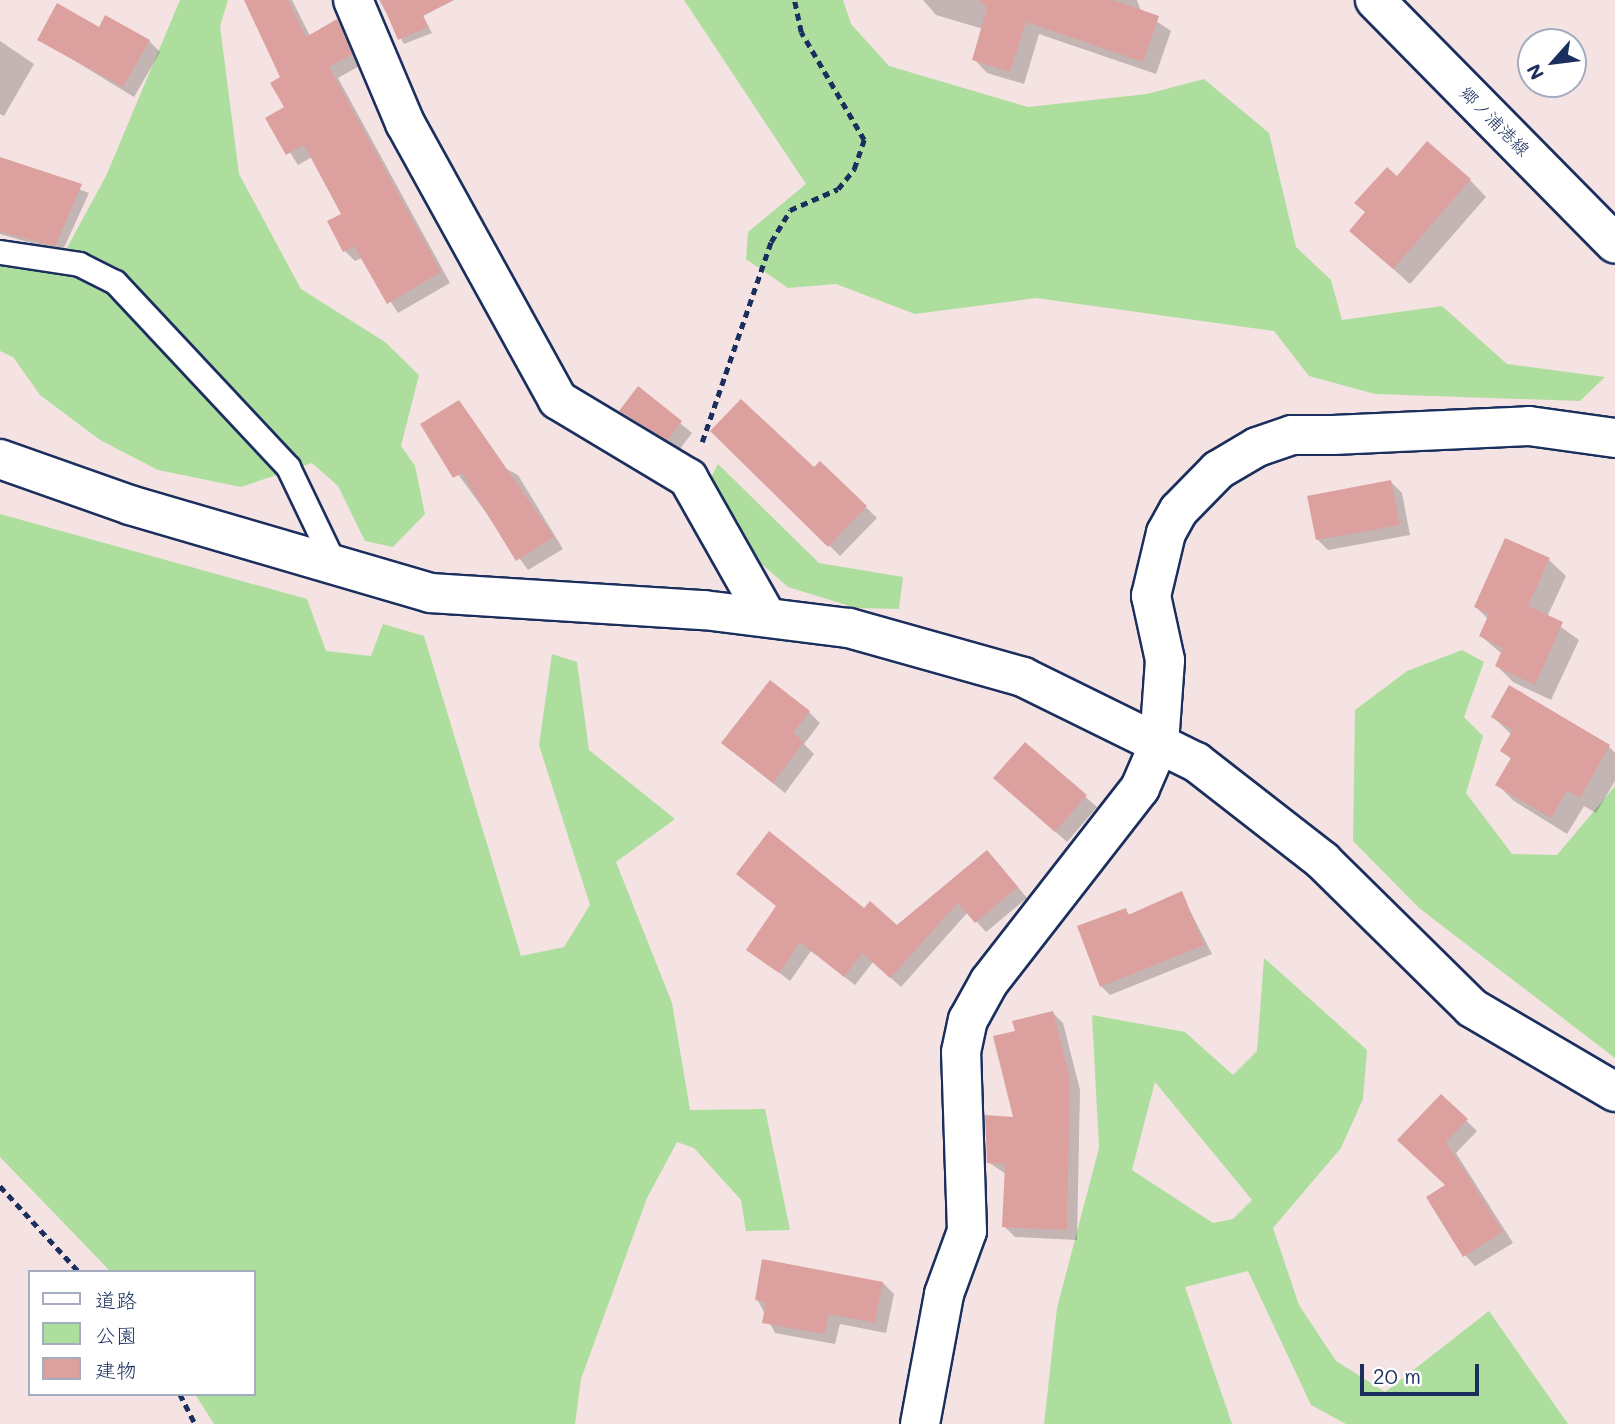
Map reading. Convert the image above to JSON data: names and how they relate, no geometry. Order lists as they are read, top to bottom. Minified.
{"streets":{"street":["郷ノ浦港線"]},"legend":["道路","公園","建物"],"scale_bar":"20 m","north":"bottom left"}
